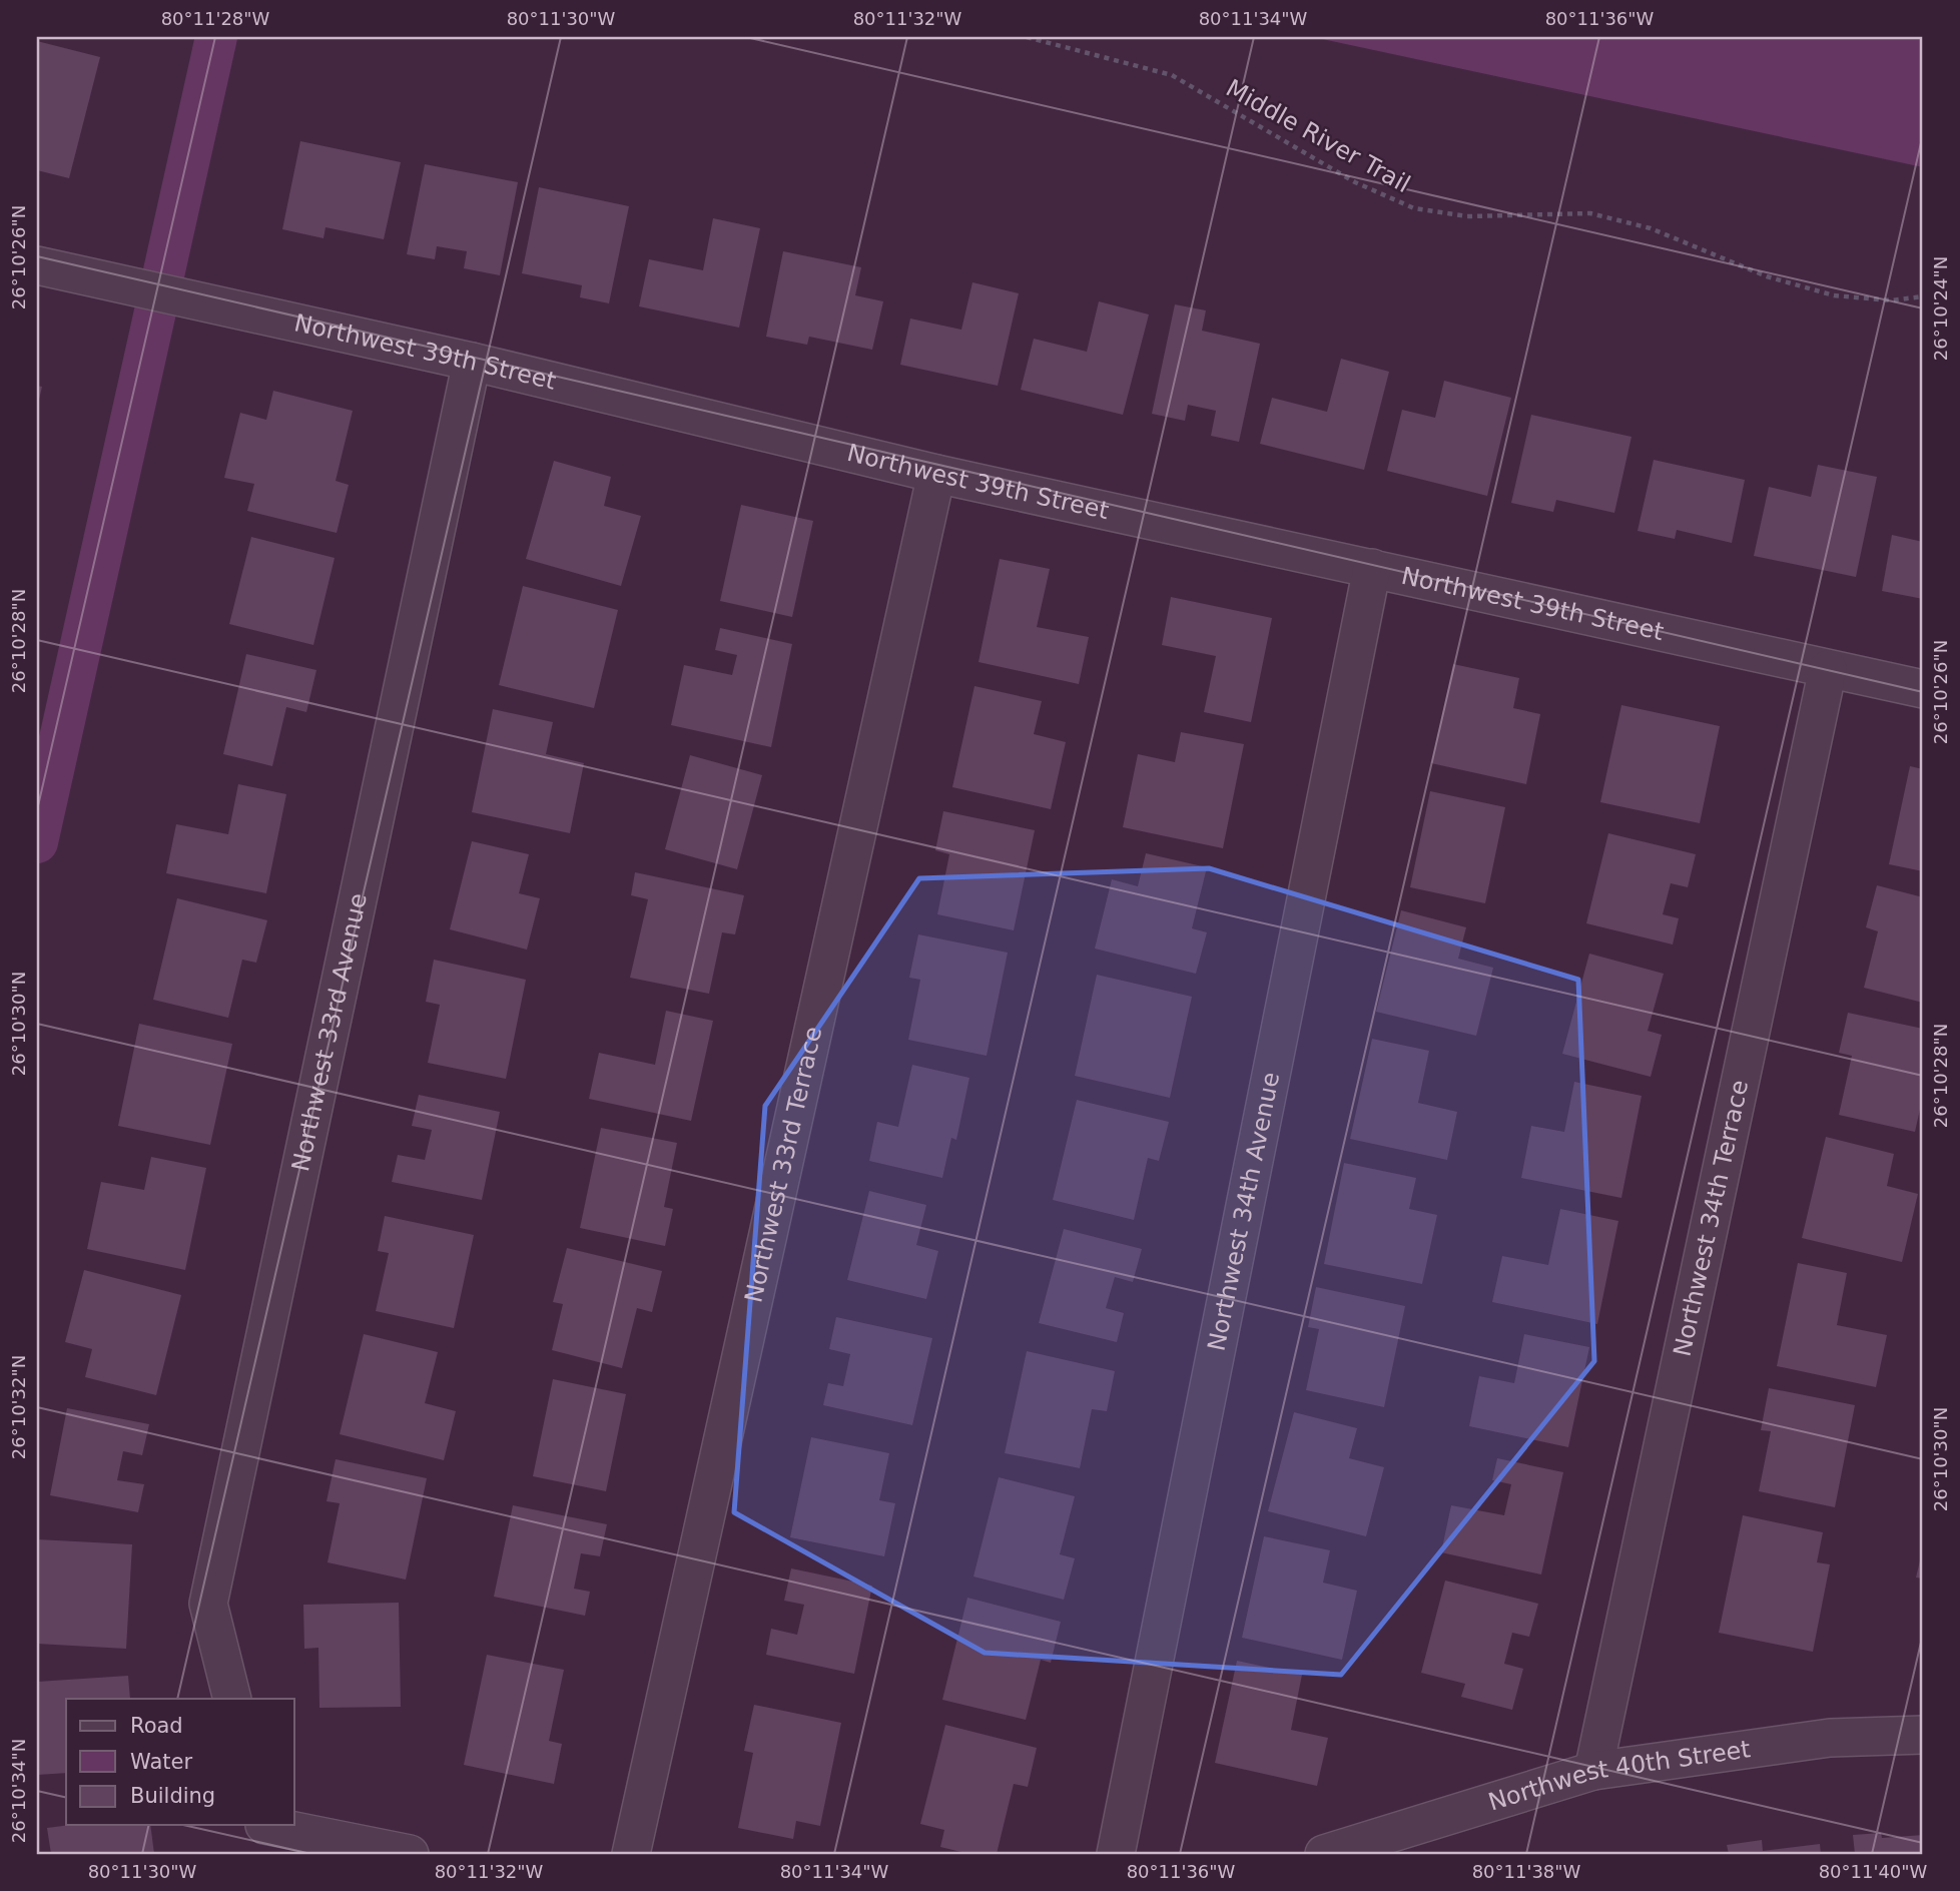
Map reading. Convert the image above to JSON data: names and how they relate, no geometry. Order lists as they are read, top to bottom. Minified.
{"streets":{"street":["Northwest 39th Street","Northwest 33rd Avenue","Northwest 33rd Terrace","Northwest 34th Avenue","Northwest 34th Terrace","Northwest 40th Street"],"path":["Middle River Trail"]},"crossings":[["Northwest 39th Street","Northwest 33rd Avenue"],["Northwest 39th Street","Northwest 33rd Terrace"],["Northwest 39th Street","Northwest 34th Avenue"],["Northwest 39th Street","Northwest 34th Terrace"],["Northwest 34th Terrace","Northwest 40th Street"]],"legend":["Road","Water","Building"],"coordinates":["80°11'28\"W","80°11'30\"W","80°11'32\"W","80°11'34\"W","80°11'36\"W","26°10'26\"N","26°10'24\"N","26°10'28\"N","26°10'30\"N","26°10'32\"N","26°10'34\"N","80°11'38\"W","80°11'40\"W"]}
